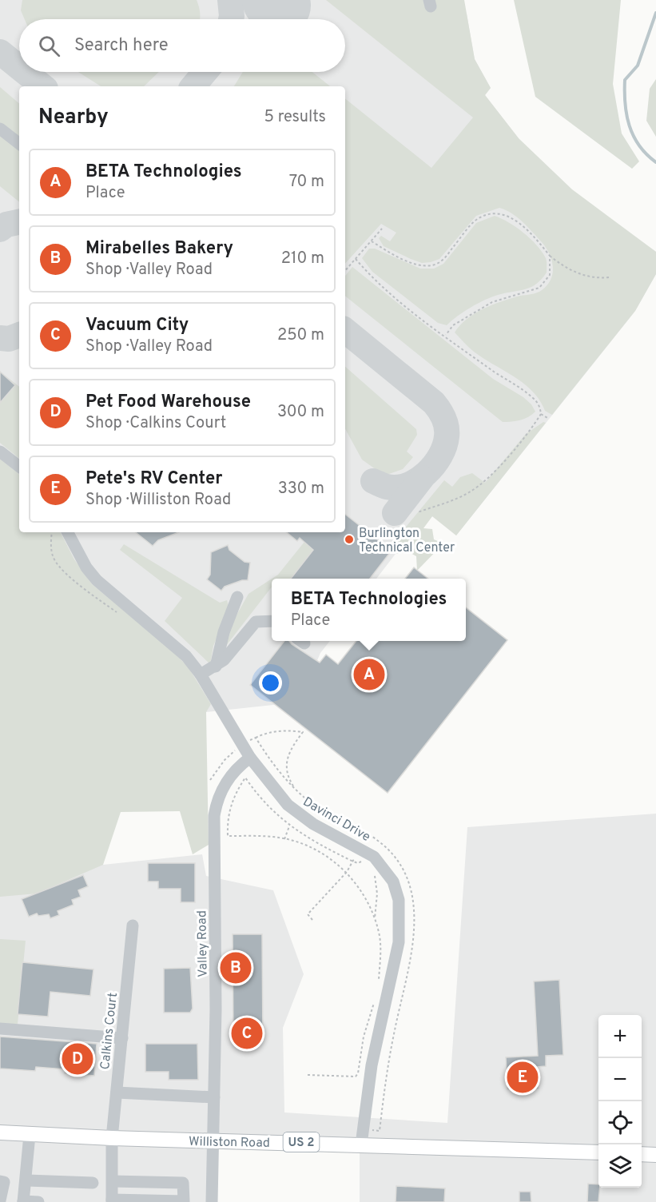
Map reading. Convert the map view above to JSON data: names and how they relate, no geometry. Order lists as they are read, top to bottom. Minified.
{"streets":{"main road":["Williston Road","US 2"],"street":["Davinci Drive","Valley Road","Calkins Court"]},"crossings":[["Davinci Drive","Valley Road"],["Davinci Drive","Williston Road"],["Valley Road","Williston Road"],["Calkins Court","Williston Road"]],"places":["Burlington Technical Center"],"page":{"search":"Search here","heading":["Nearby","5 results"],"list":[{"mark":"A","name":"BETA Technologies","note":"Place","value":"70 m"},{"mark":"B","name":"Mirabelles Bakery","note":"Shop · Valley Road","value":"210 m"},{"mark":"C","name":"Vacuum City","note":"Shop · Valley Road","value":"250 m"},{"mark":"D","name":"Pet Food Warehouse","note":"Shop · Calkins Court","value":"300 m"},{"mark":"E","name":"Pete's RV Center","note":"Shop · Williston Road","value":"330 m"}],"popup":["BETA Technologies","Place"],"pins":["A","B","C","D","E"],"map_buttons":["+","−"]}}
